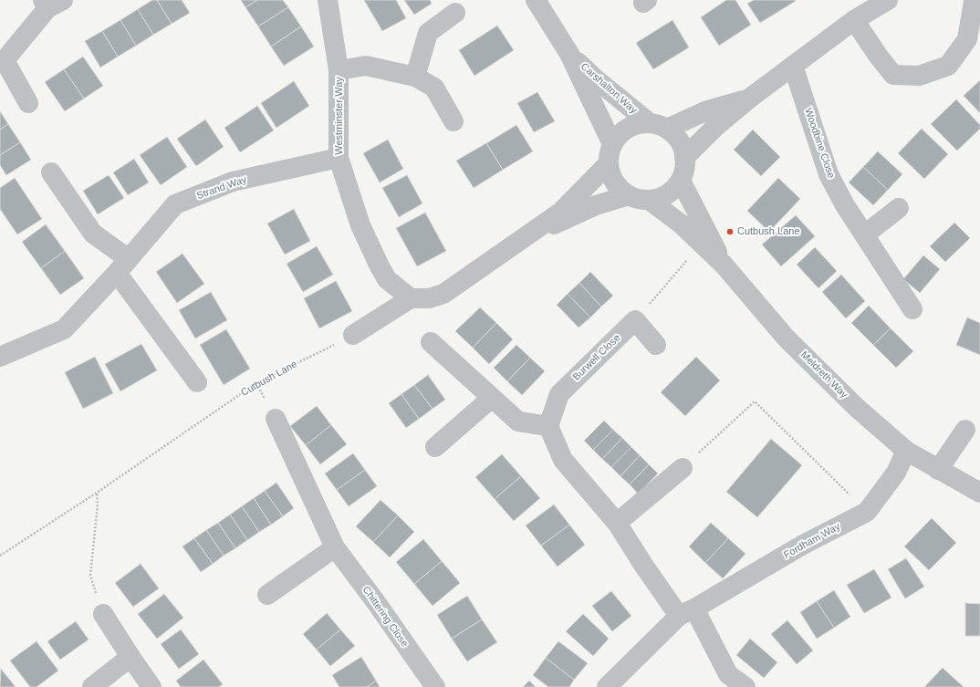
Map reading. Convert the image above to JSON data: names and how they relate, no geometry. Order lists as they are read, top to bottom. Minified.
{"streets":{"street":["Carshalton Way","Westminster Way","Woodbine Close","Strand Way","Burwell Close","Meldreth Way","Fordham Way","Chittering Close"],"path":["Cutbush Lane"]},"crossings":[["Carshalton Way","Meldreth Way"],["Westminster Way","Strand Way"],["Meldreth Way","Fordham Way"]],"places":["Cutbush Lane"]}
